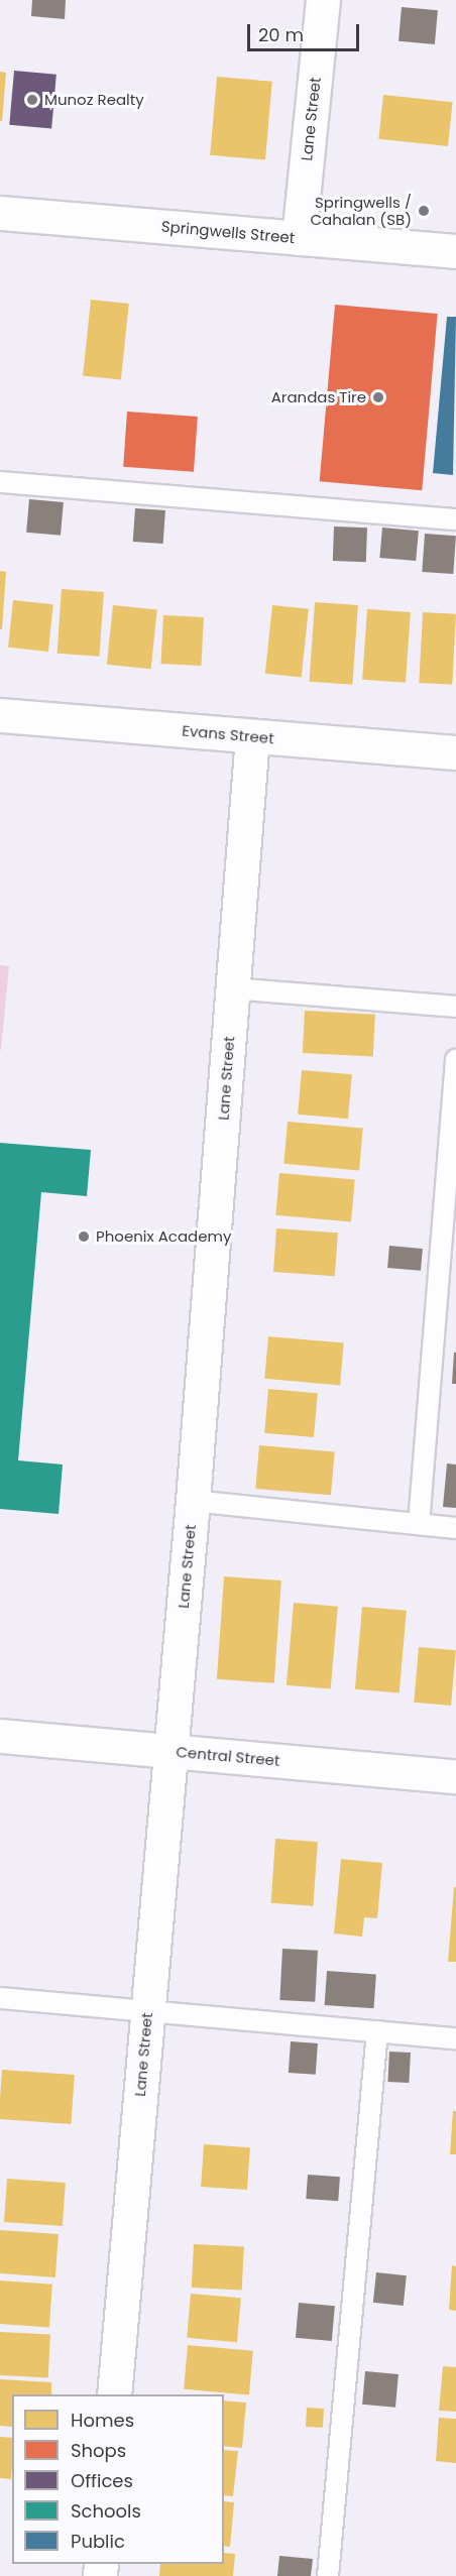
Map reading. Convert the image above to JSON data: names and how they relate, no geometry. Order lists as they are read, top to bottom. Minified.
{"streets":{"street":["Lane Street","Springwells Street","Evans Street","Central Street"]},"crossings":[["Lane Street","Springwells Street"],["Lane Street","Evans Street"],["Lane Street","Central Street"]],"places":["Munoz Realty","Springwells / Cahalan (SB)","Arandas Tire","Phoenix Academy"],"legend":["Homes","Shops","Offices","Schools","Public"],"scale_bar":"20 m"}
